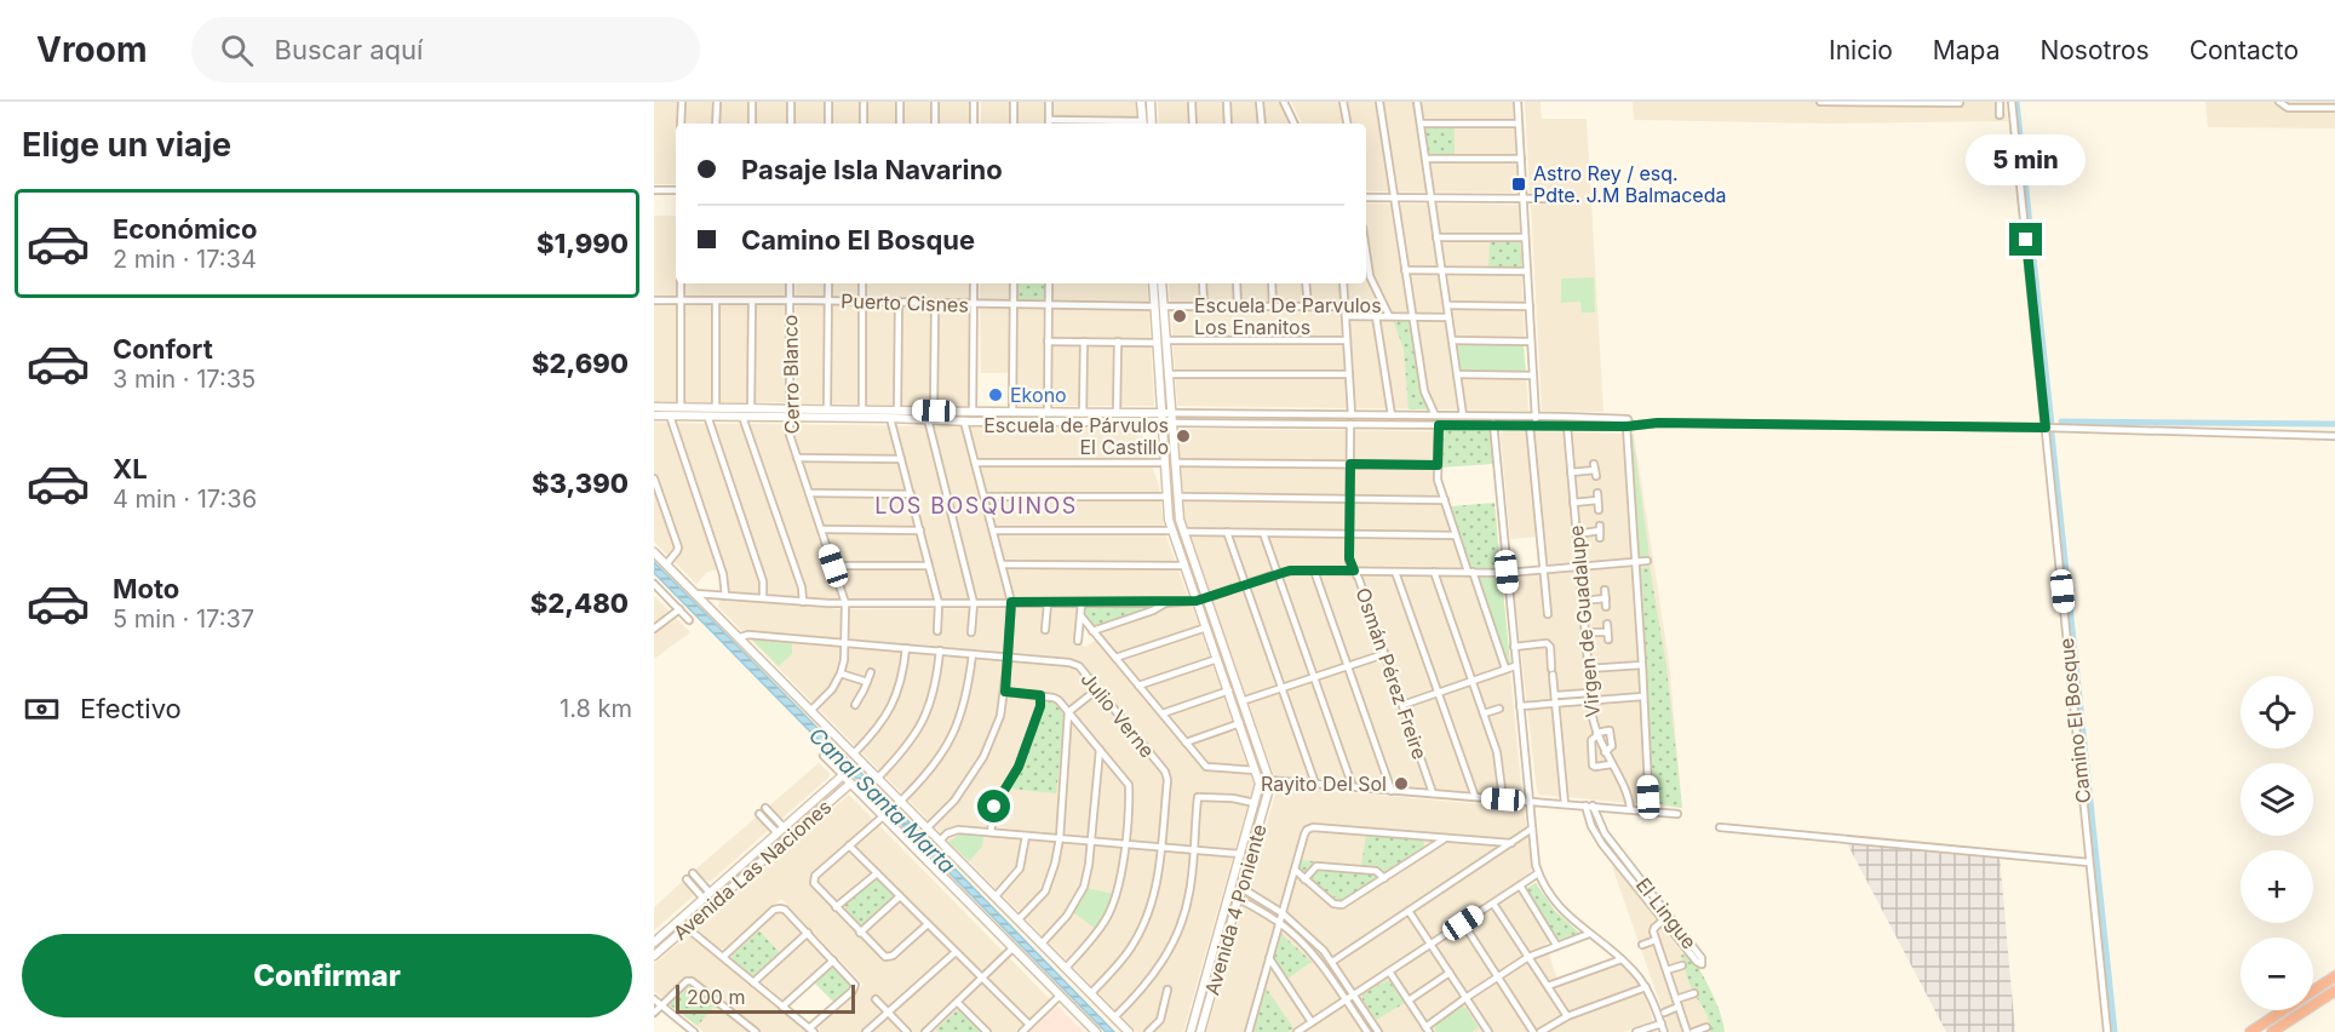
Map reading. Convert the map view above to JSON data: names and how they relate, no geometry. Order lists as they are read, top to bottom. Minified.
{"streets":{"street":["Puerto Cisnes","Cerro Blanco","Virgen de Guadalupe","Osmán Pérez Freire","Julio Verne","Camino El Bosque","Avenida Las Naciones","Avenida 4 Poniente","El Lingue"]},"crossings":[["Puerto Cisnes","Cerro Blanco"],["Puerto Cisnes","Avenida 4 Poniente"],["Cerro Blanco","Julio Verne"]],"districts":["LOS BOSQUINOS"],"water":["Canal Santa Marta"],"places":{"transit":["Astro Rey / esq. Pdte. J.M Balmaceda"],"other":["Escuela De Parvulos Los Enanitos","Ekono","Escuela de Párvulos El Castillo","Rayito Del Sol"]},"scale_bar":"200 m","page":{"header":"Vroom","search":"Buscar aquí","nav":["Inicio","Mapa","Nosotros","Contacto"],"heading":"Elige un viaje","banner":["Pasaje Isla Navarino","Camino El Bosque"],"bubble":"5 min","list":[{"name":"Económico","note":"2 min · 17:34","value":"$1,990"},{"name":"Confort","note":"3 min · 17:35","value":"$2,690"},{"name":"XL","note":"4 min · 17:36","value":"$3,390"},{"name":"Moto","note":"5 min · 17:37","value":"$2,480"}],"pay":["Efectivo","1.8 km"],"map_buttons":["+","−"],"buttons":"Confirmar","scale":"200 m"}}
